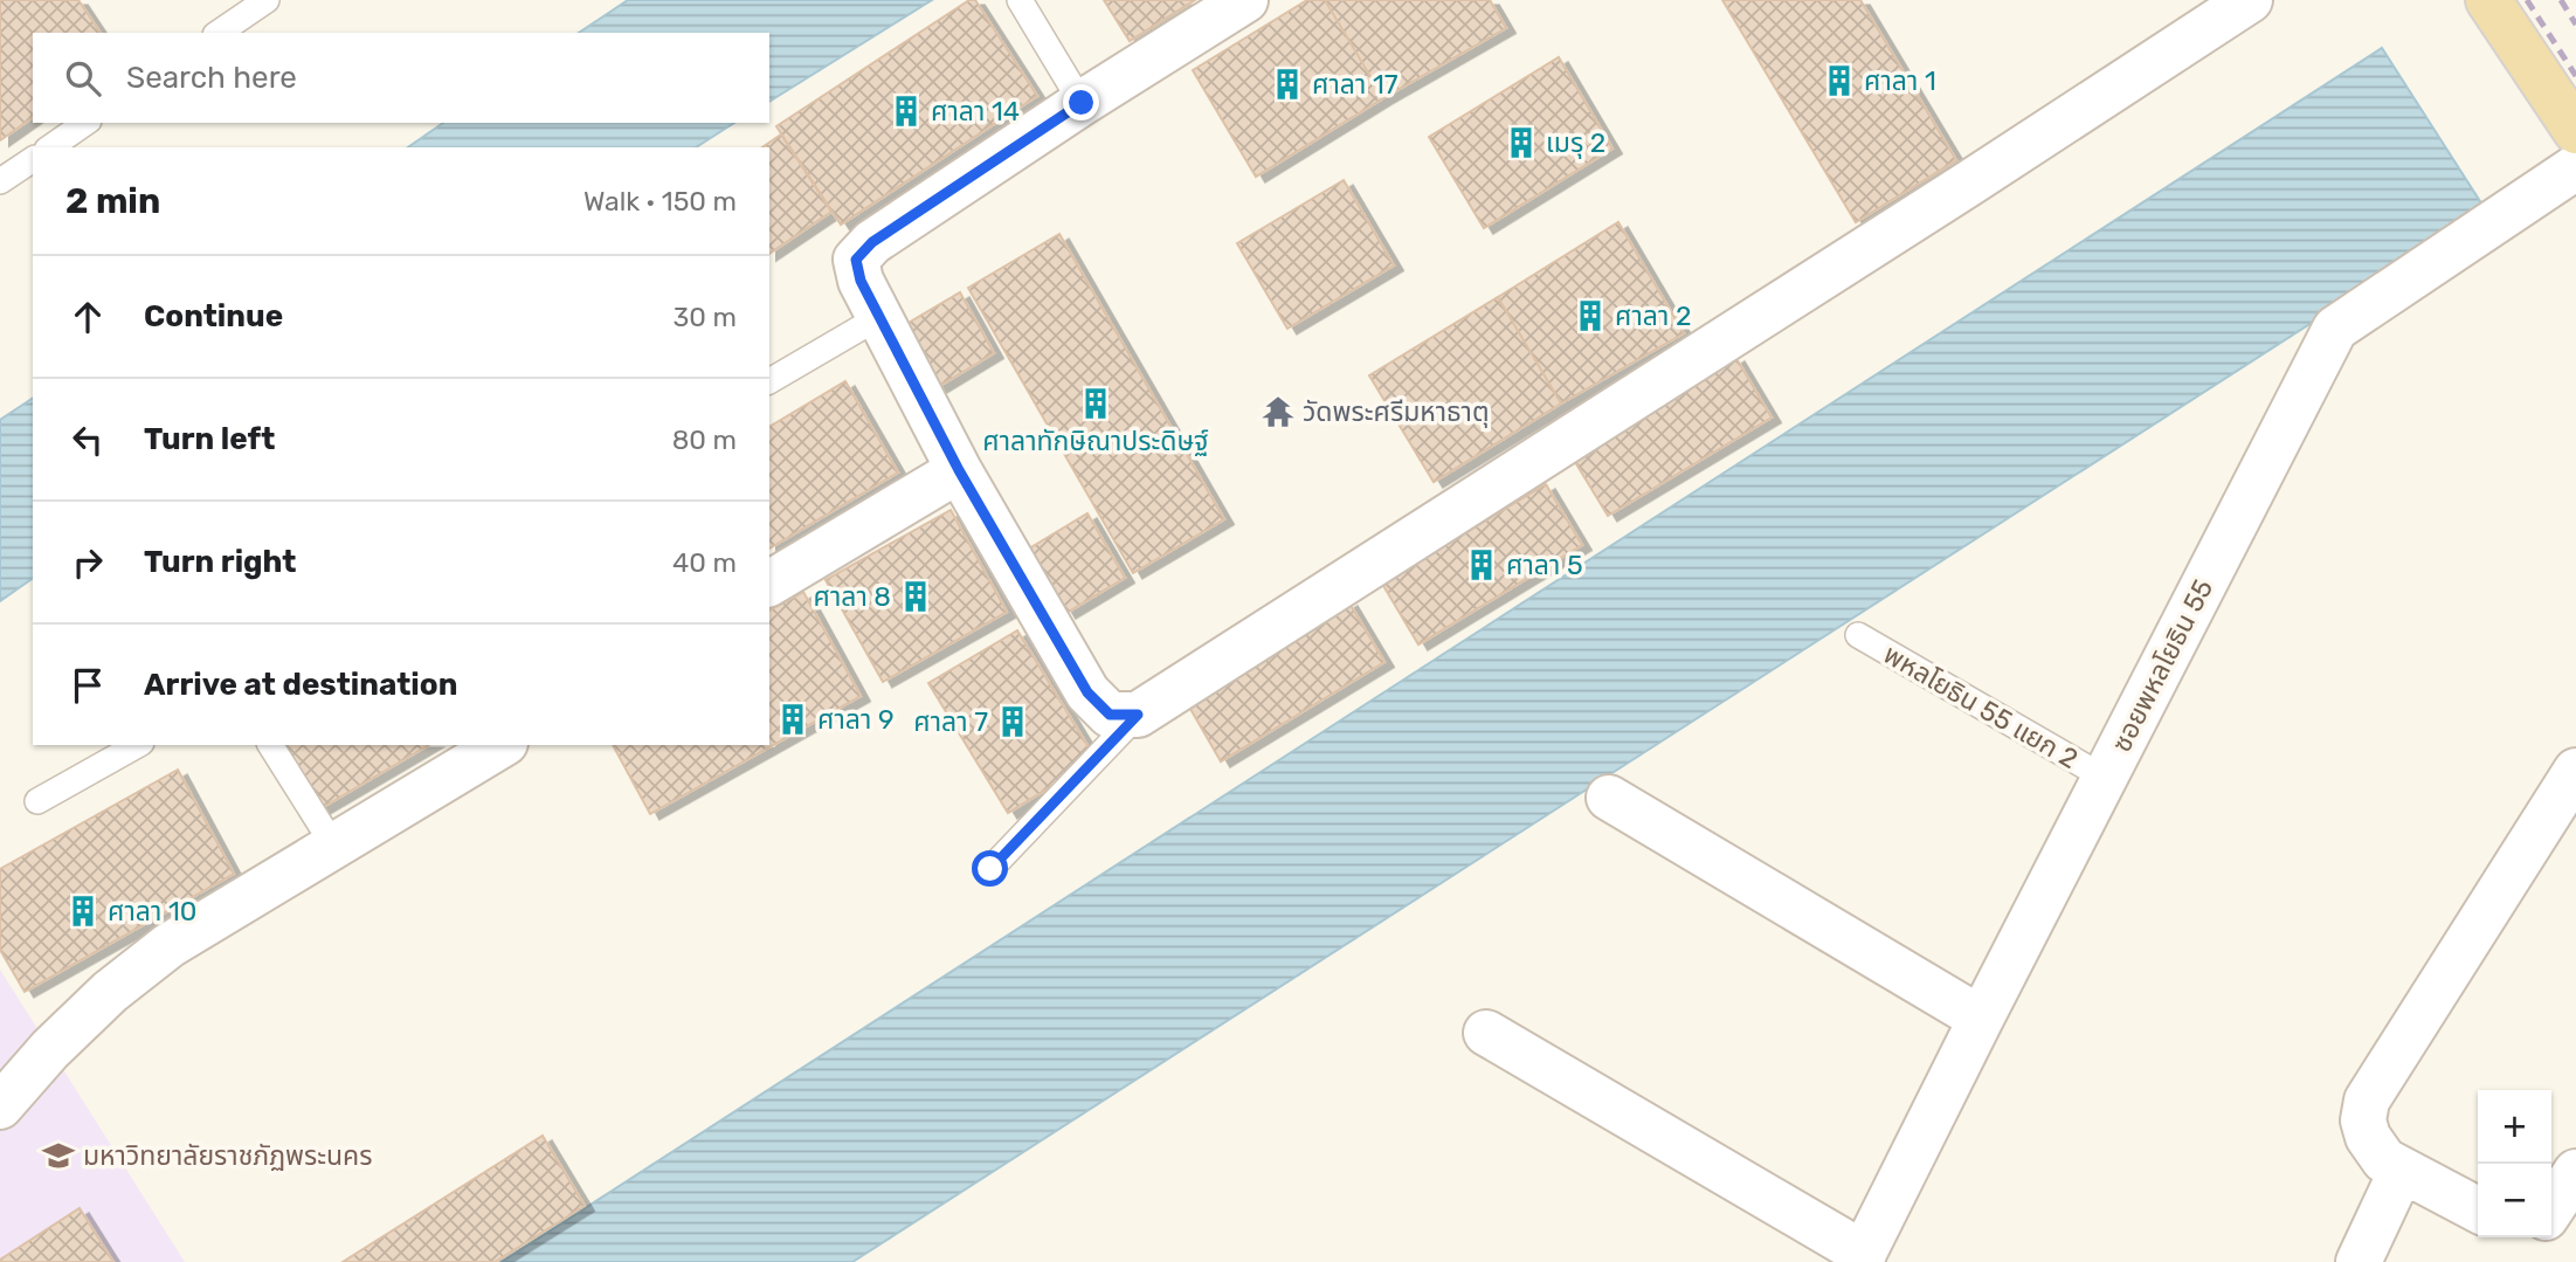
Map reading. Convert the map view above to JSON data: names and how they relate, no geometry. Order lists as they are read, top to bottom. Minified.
{"streets":{"street":["ซอยพหลโยธิน 55"],"lane":["พหลโยธิน 55 แยก 2"]},"crossings":[["ซอยพหลโยธิน 55","พหลโยธิน 55 แยก 2"]],"places":{"building":["ศาลา 1","ศาลา 17","ศาลา 14","เมรุ 2","ศาลา 2","ศาลาทักษิณาประดิษฐ์","ศาลา 5","ศาลา 8","ศาลา 9","ศาลา 7","ศาลา 10"],"temple":["วัดพระศรีมหาธาตุ"],"school or university":["มหาวิทยาลัยราชภัฏพระนคร"]},"page":{"search":"Search here","heading":["2 min","Walk · 150 m"],"list":[["Continue","30 m"],["Turn left","80 m"],["Turn right","40 m"],"Arrive at destination"],"map_buttons":["+","−"]}}
